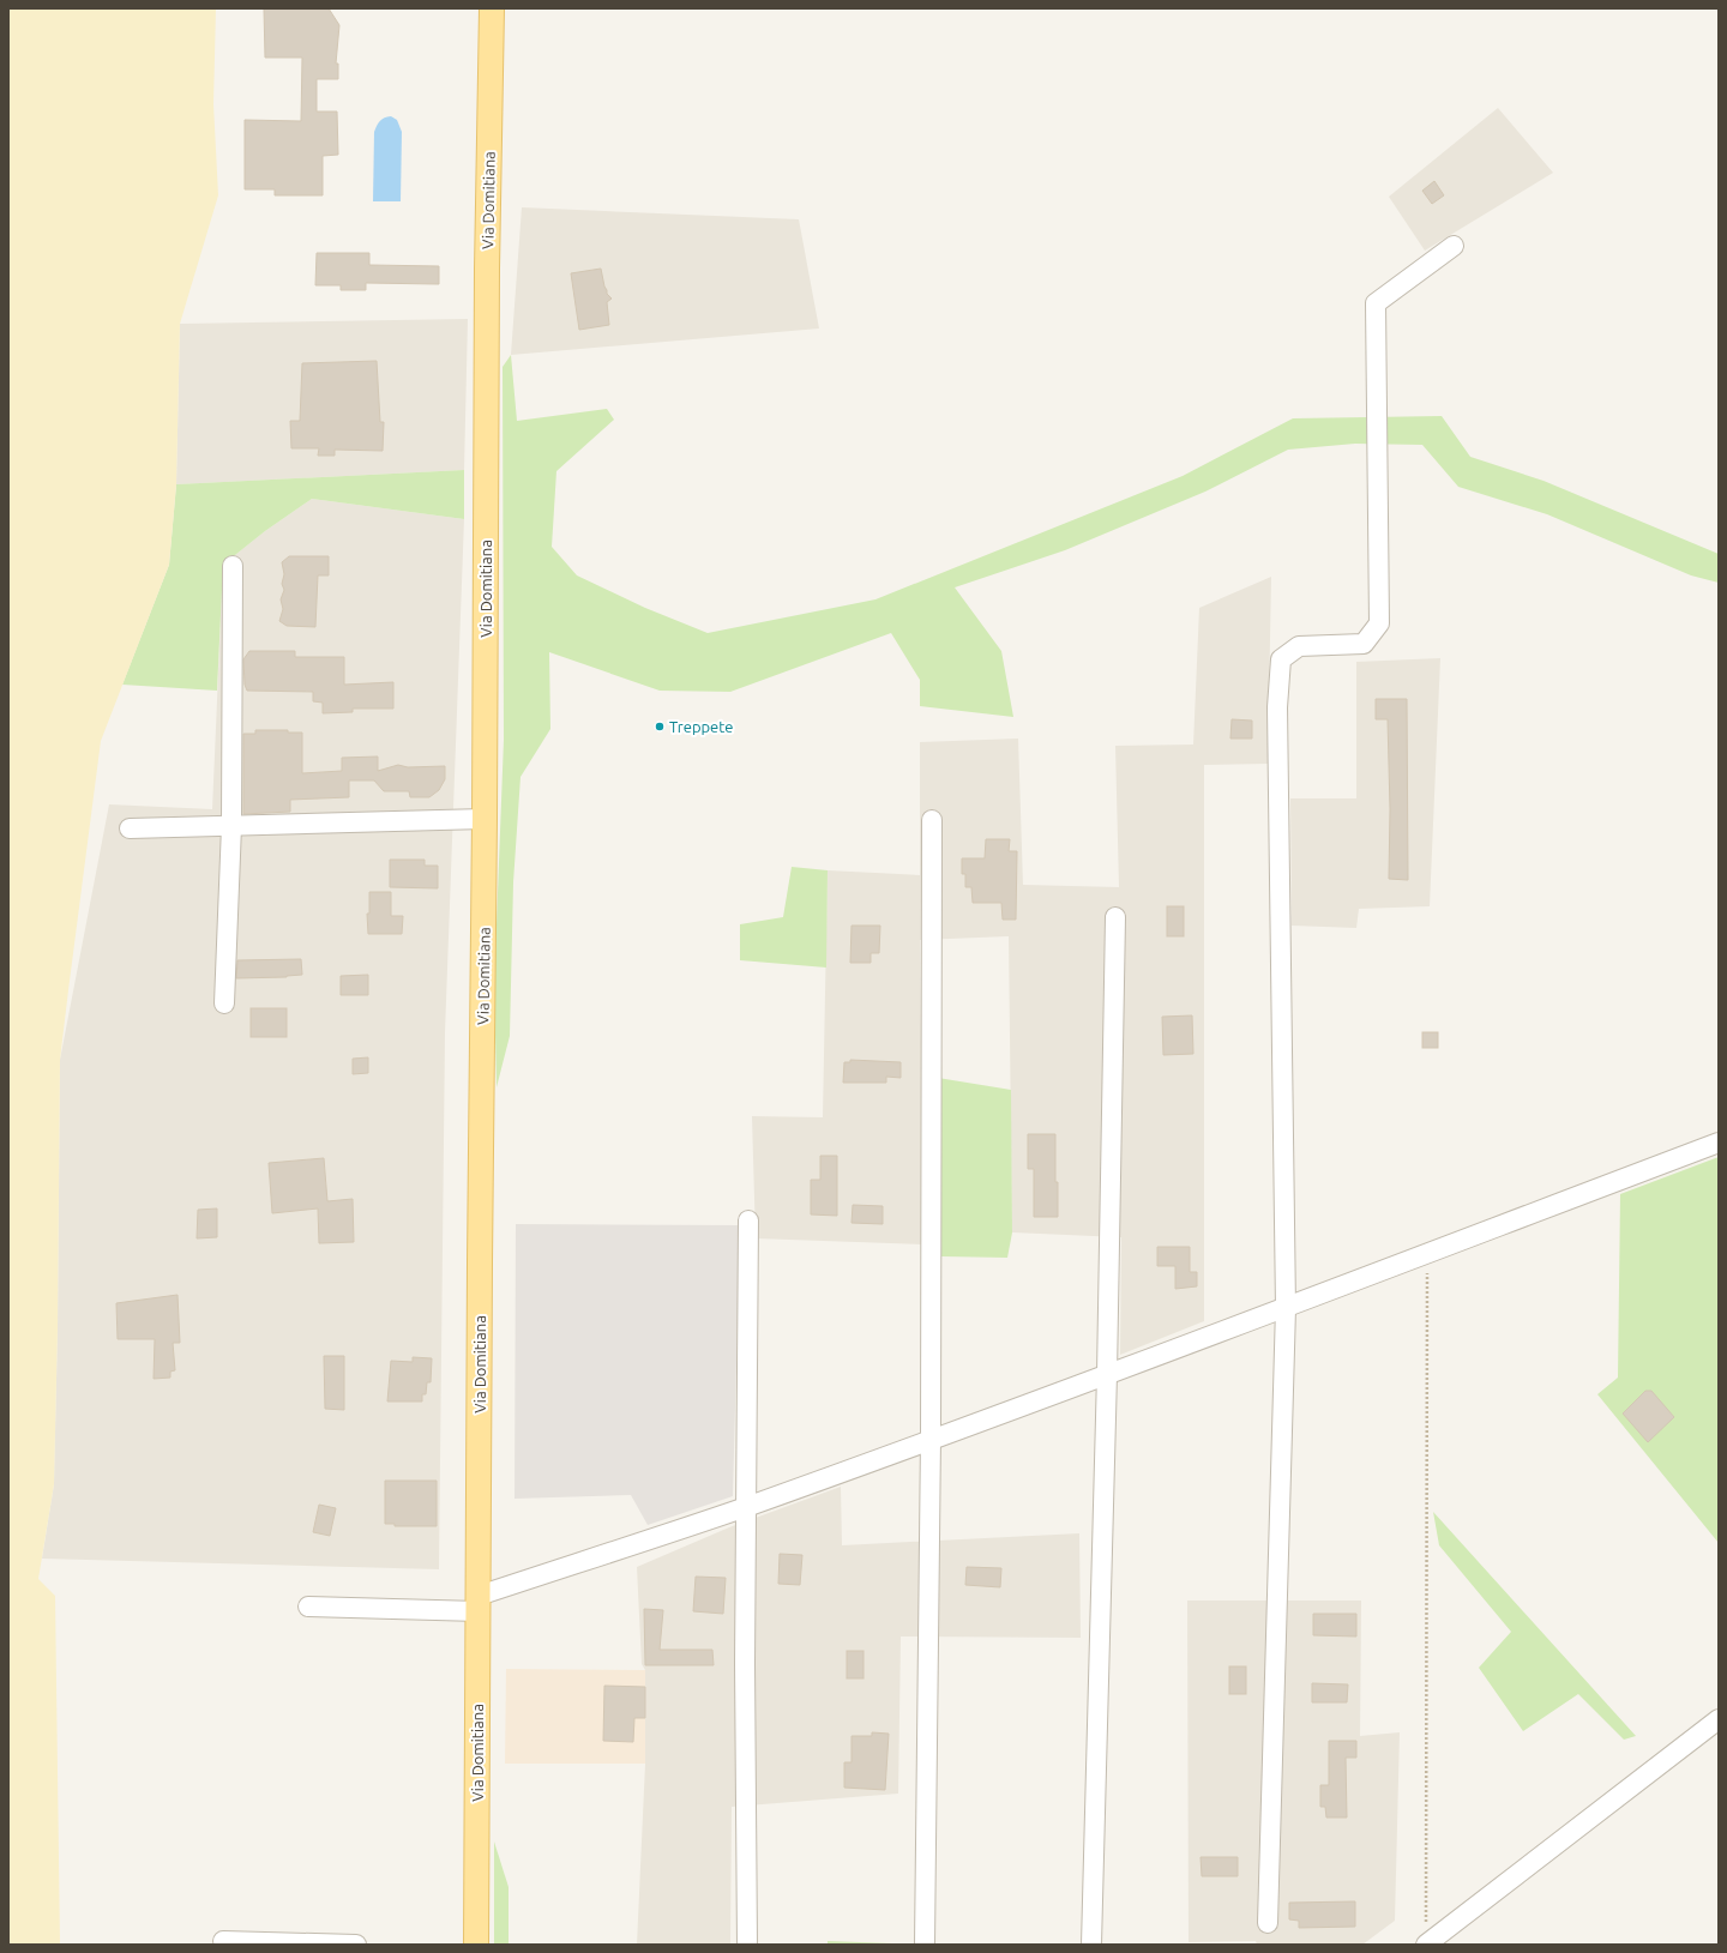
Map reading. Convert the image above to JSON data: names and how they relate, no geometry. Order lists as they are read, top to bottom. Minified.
{"streets":{"main road":["Via Domitiana"]},"places":["Treppete"]}
